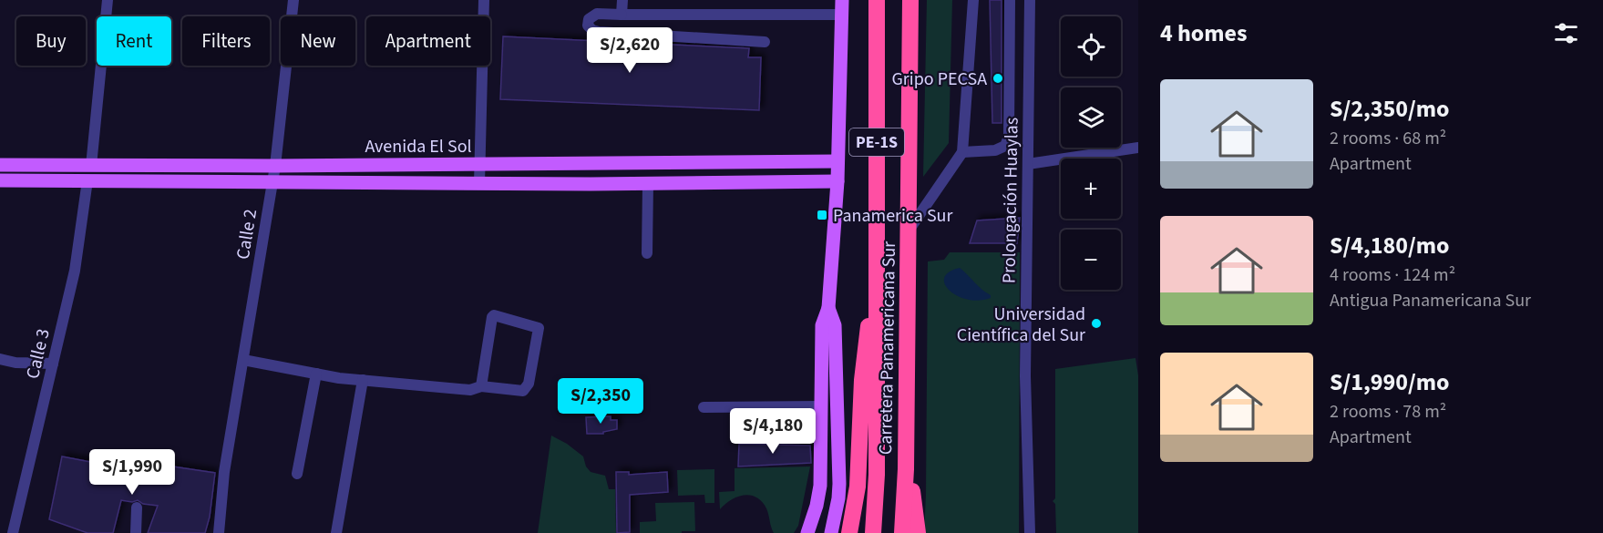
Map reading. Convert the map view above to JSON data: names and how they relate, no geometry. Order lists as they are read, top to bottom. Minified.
{"streets":{"highway":["PE-1S","Carretera Panamericana Sur"],"main road":["Avenida El Sol"],"street":["Prolongación Huaylas","Calle 2","Calle 3"]},"crossings":[["Avenida El Sol","Calle 2"],["Avenida El Sol","Calle 3"]],"places":{"other":["Gripo PECSA","Universidad Científica del Sur"],"transit":["Panamerica Sur"]},"page":{"heading":"4 homes","map_buttons":["+","−"],"chip":["Buy","Rent","Filters","New","Apartment"],"price":["S/2,620","S/2,350","S/4,180","S/1,990"],"list":[{"name":"S/2,350/mo","note":"2 rooms · 68 m² · Apartment"},{"name":"S/4,180/mo","note":"4 rooms · 124 m² · Antigua Panamericana Sur"},{"name":"S/1,990/mo","note":"2 rooms · 78 m² · Apartment"}]}}
